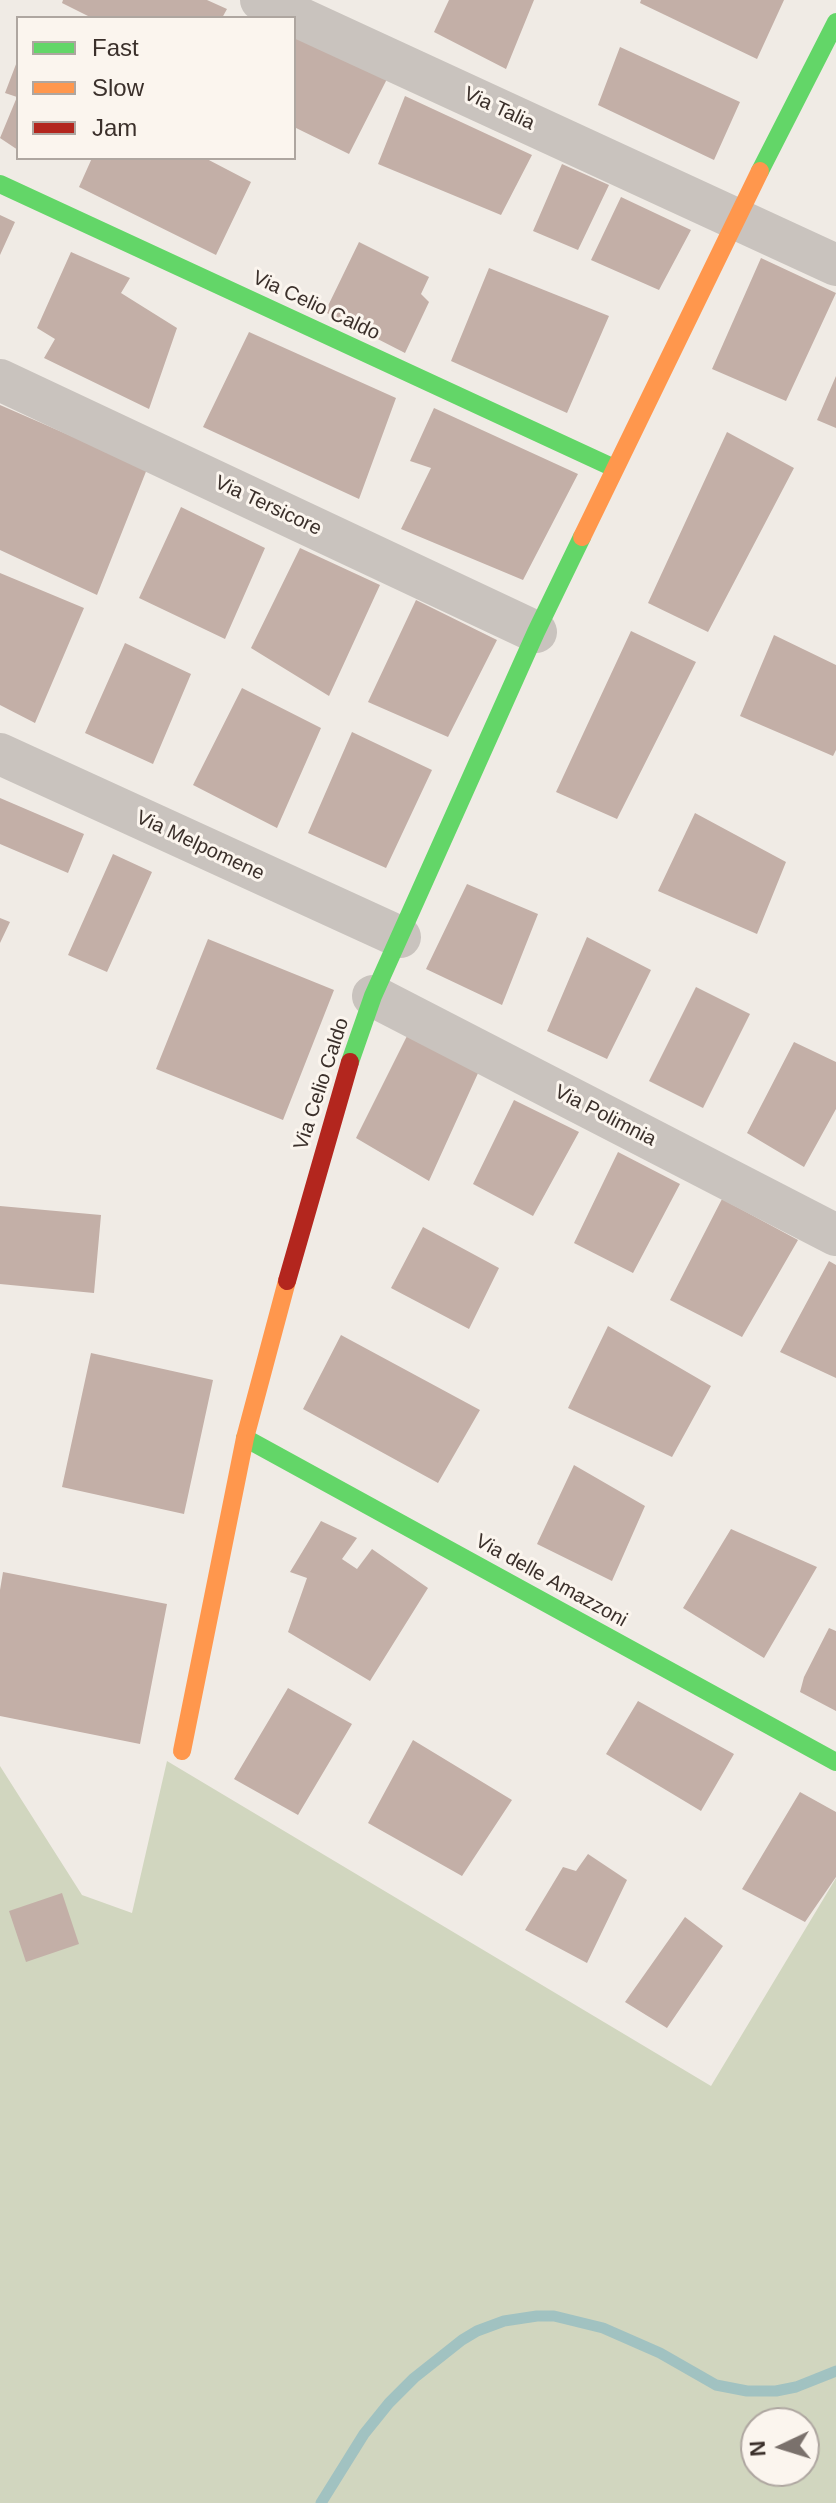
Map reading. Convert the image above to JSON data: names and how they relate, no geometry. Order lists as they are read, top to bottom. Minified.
{"streets":{"street":["Via Talia","Via Celio Caldo","Via Tersicore","Via Melpomene","Via Polimnia","Via delle Amazzoni"]},"crossings":[["Via Talia","Via Celio Caldo"],["Via Celio Caldo","Via Tersicore"],["Via Celio Caldo","Via Melpomene"],["Via Celio Caldo","Via Polimnia"],["Via Celio Caldo","Via delle Amazzoni"]],"legend":["Fast","Slow","Jam"],"north":"left"}
